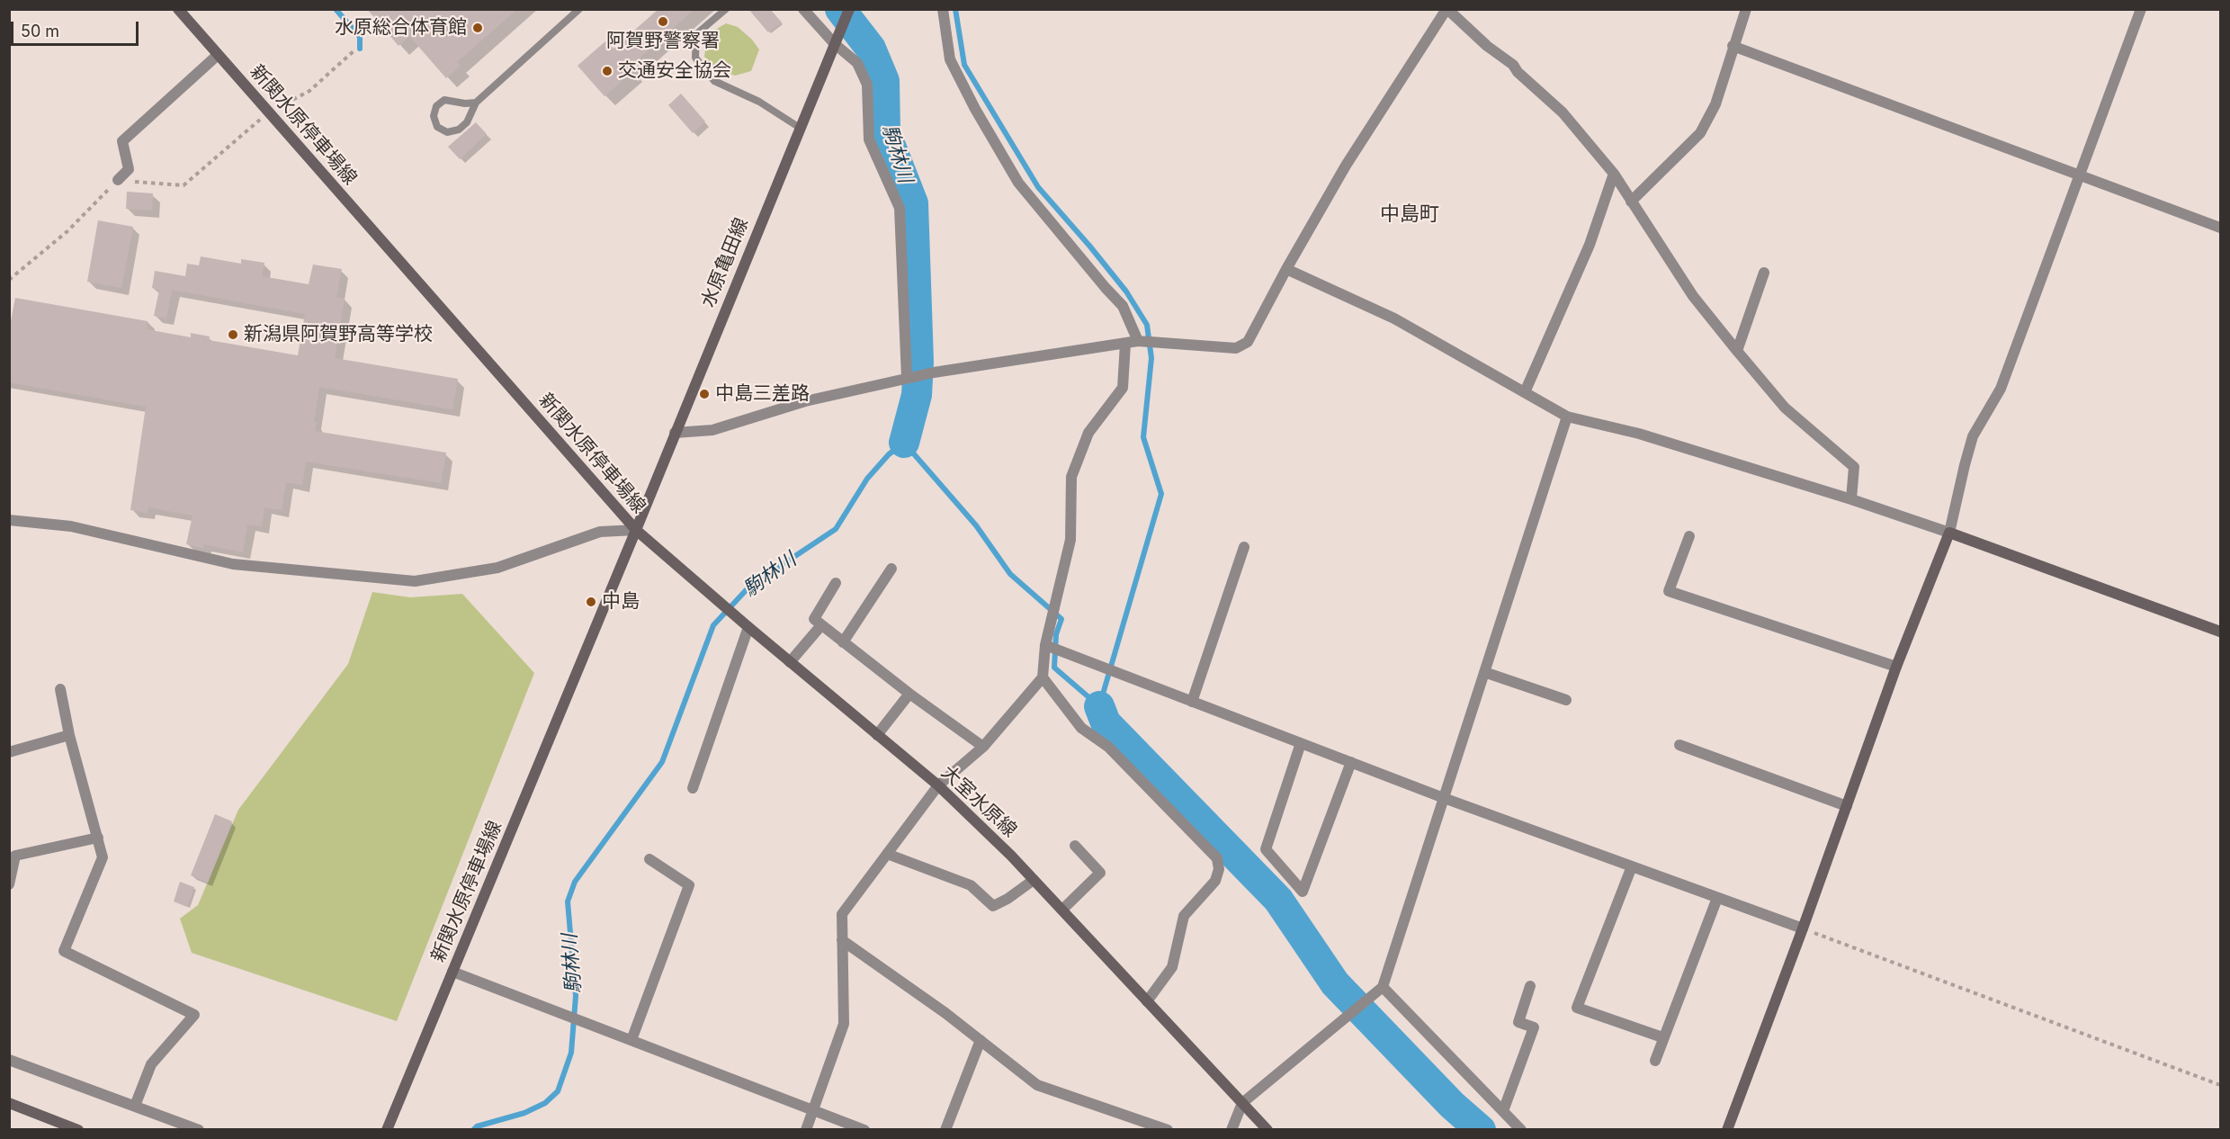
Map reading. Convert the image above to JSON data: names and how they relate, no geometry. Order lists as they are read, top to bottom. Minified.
{"streets":{"main road":["新関水原停車場線","水原亀田線","大室水原線"]},"crossings":[["新関水原停車場線","水原亀田線"],["新関水原停車場線","大室水原線"],["水原亀田線","大室水原線"]],"districts":["中島町"],"water":["駒林川"],"places":["阿賀野警察署","水原総合体育館","交通安全協会","新潟県阿賀野高等学校","中島三差路","中島"],"scale_bar":"50 m"}
